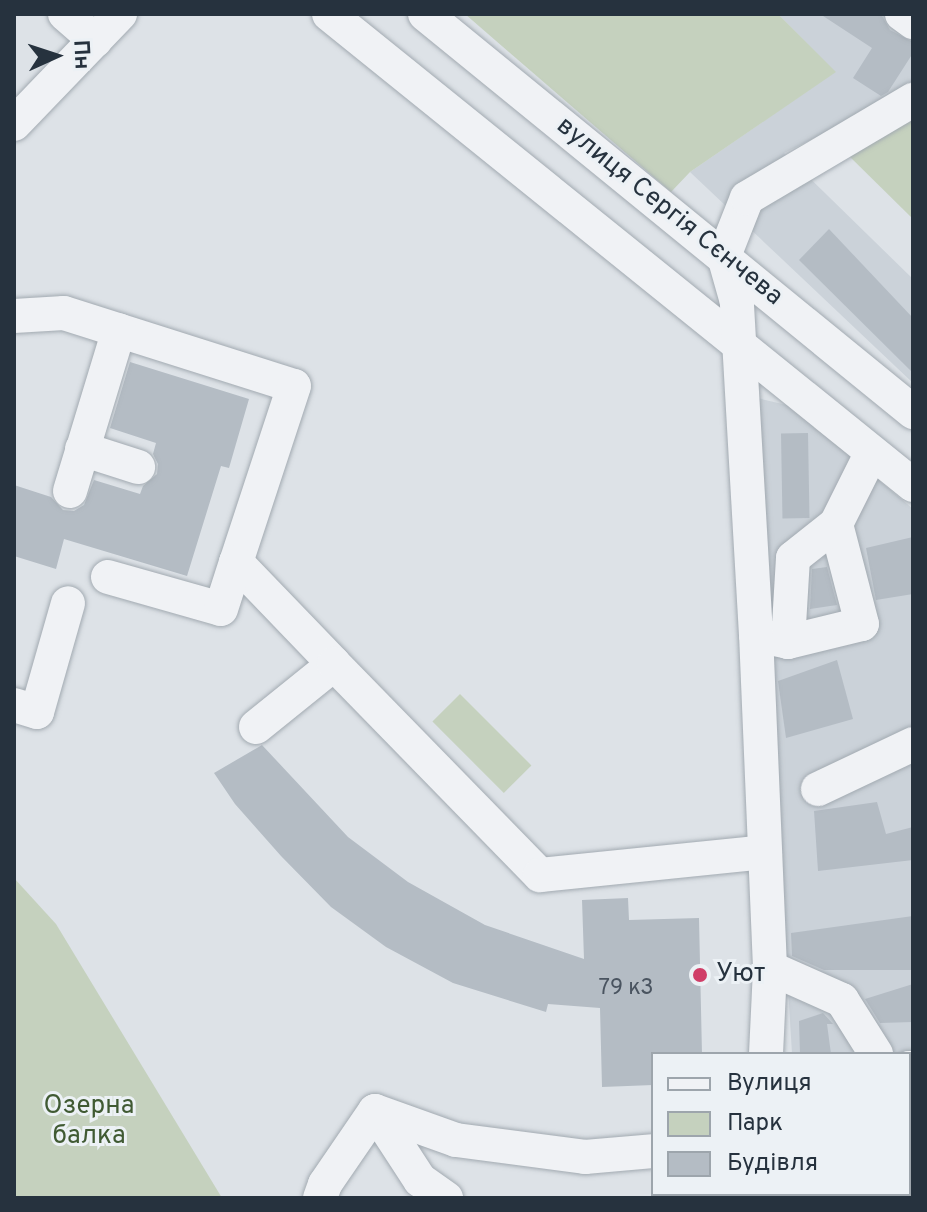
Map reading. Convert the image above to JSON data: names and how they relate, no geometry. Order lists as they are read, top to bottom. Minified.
{"streets":{"street":["вулиця Сергія Сєнчева"]},"parks":["Озерна балка"],"places":["Уют"],"house_numbers":["79 к3"],"legend":["Вулиця","Парк","Будівля"],"north":"right"}
